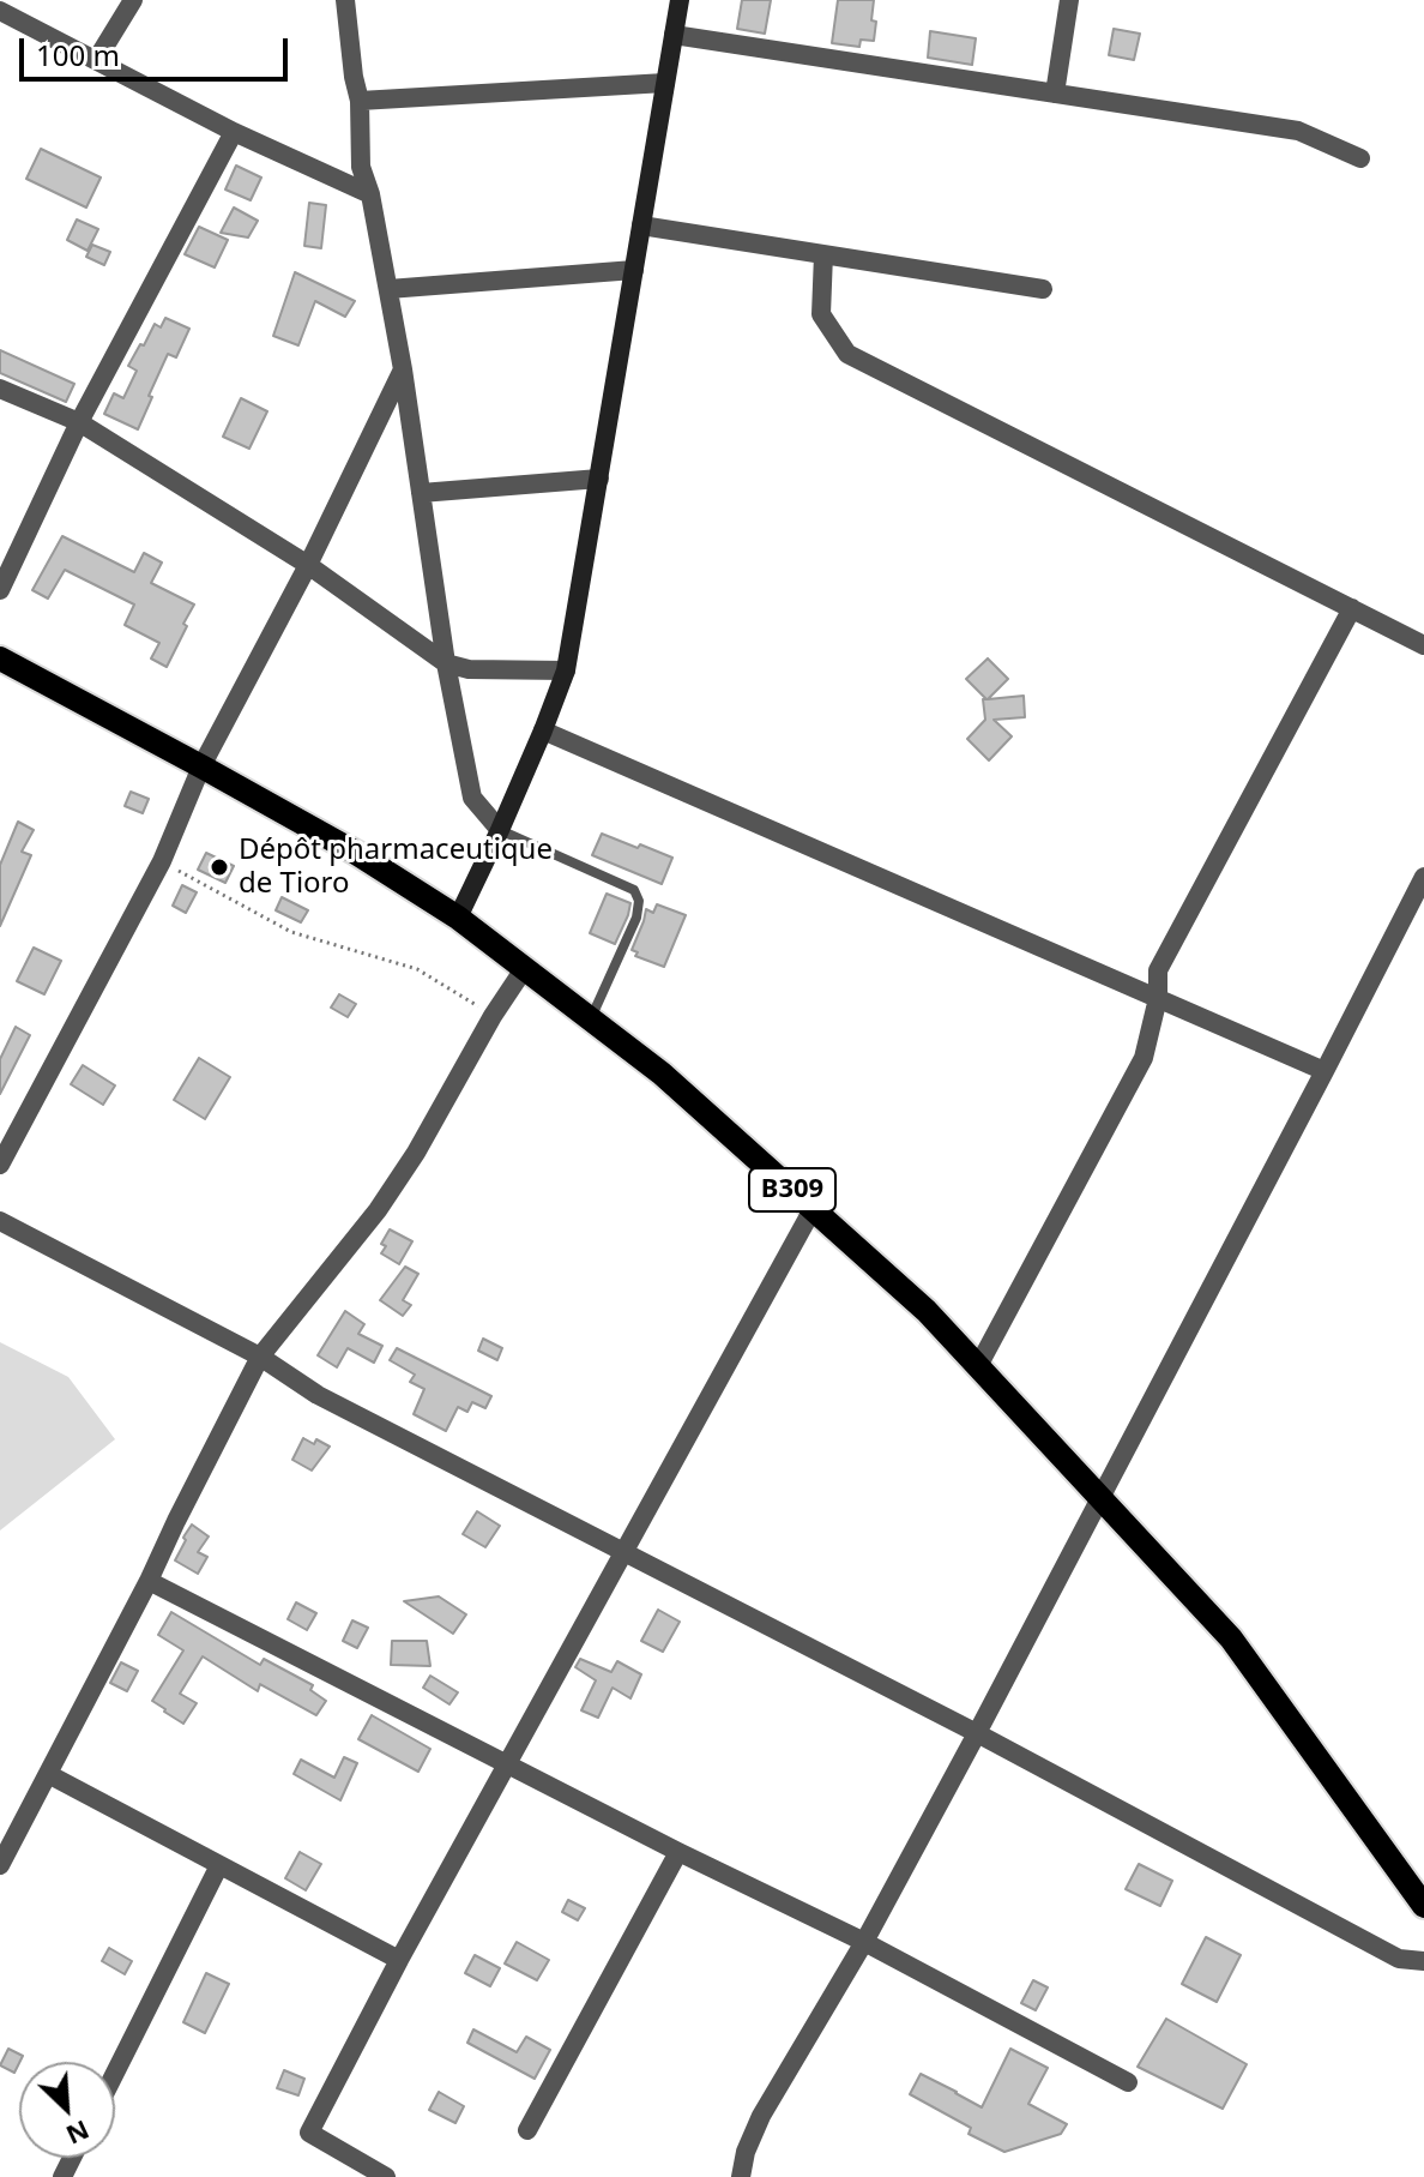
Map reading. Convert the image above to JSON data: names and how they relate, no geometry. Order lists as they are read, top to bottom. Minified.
{"streets":{"main road":["B309"]},"places":["Dépôt pharmaceutique de Tioro"],"scale_bar":"100 m","north":"bottom right"}
